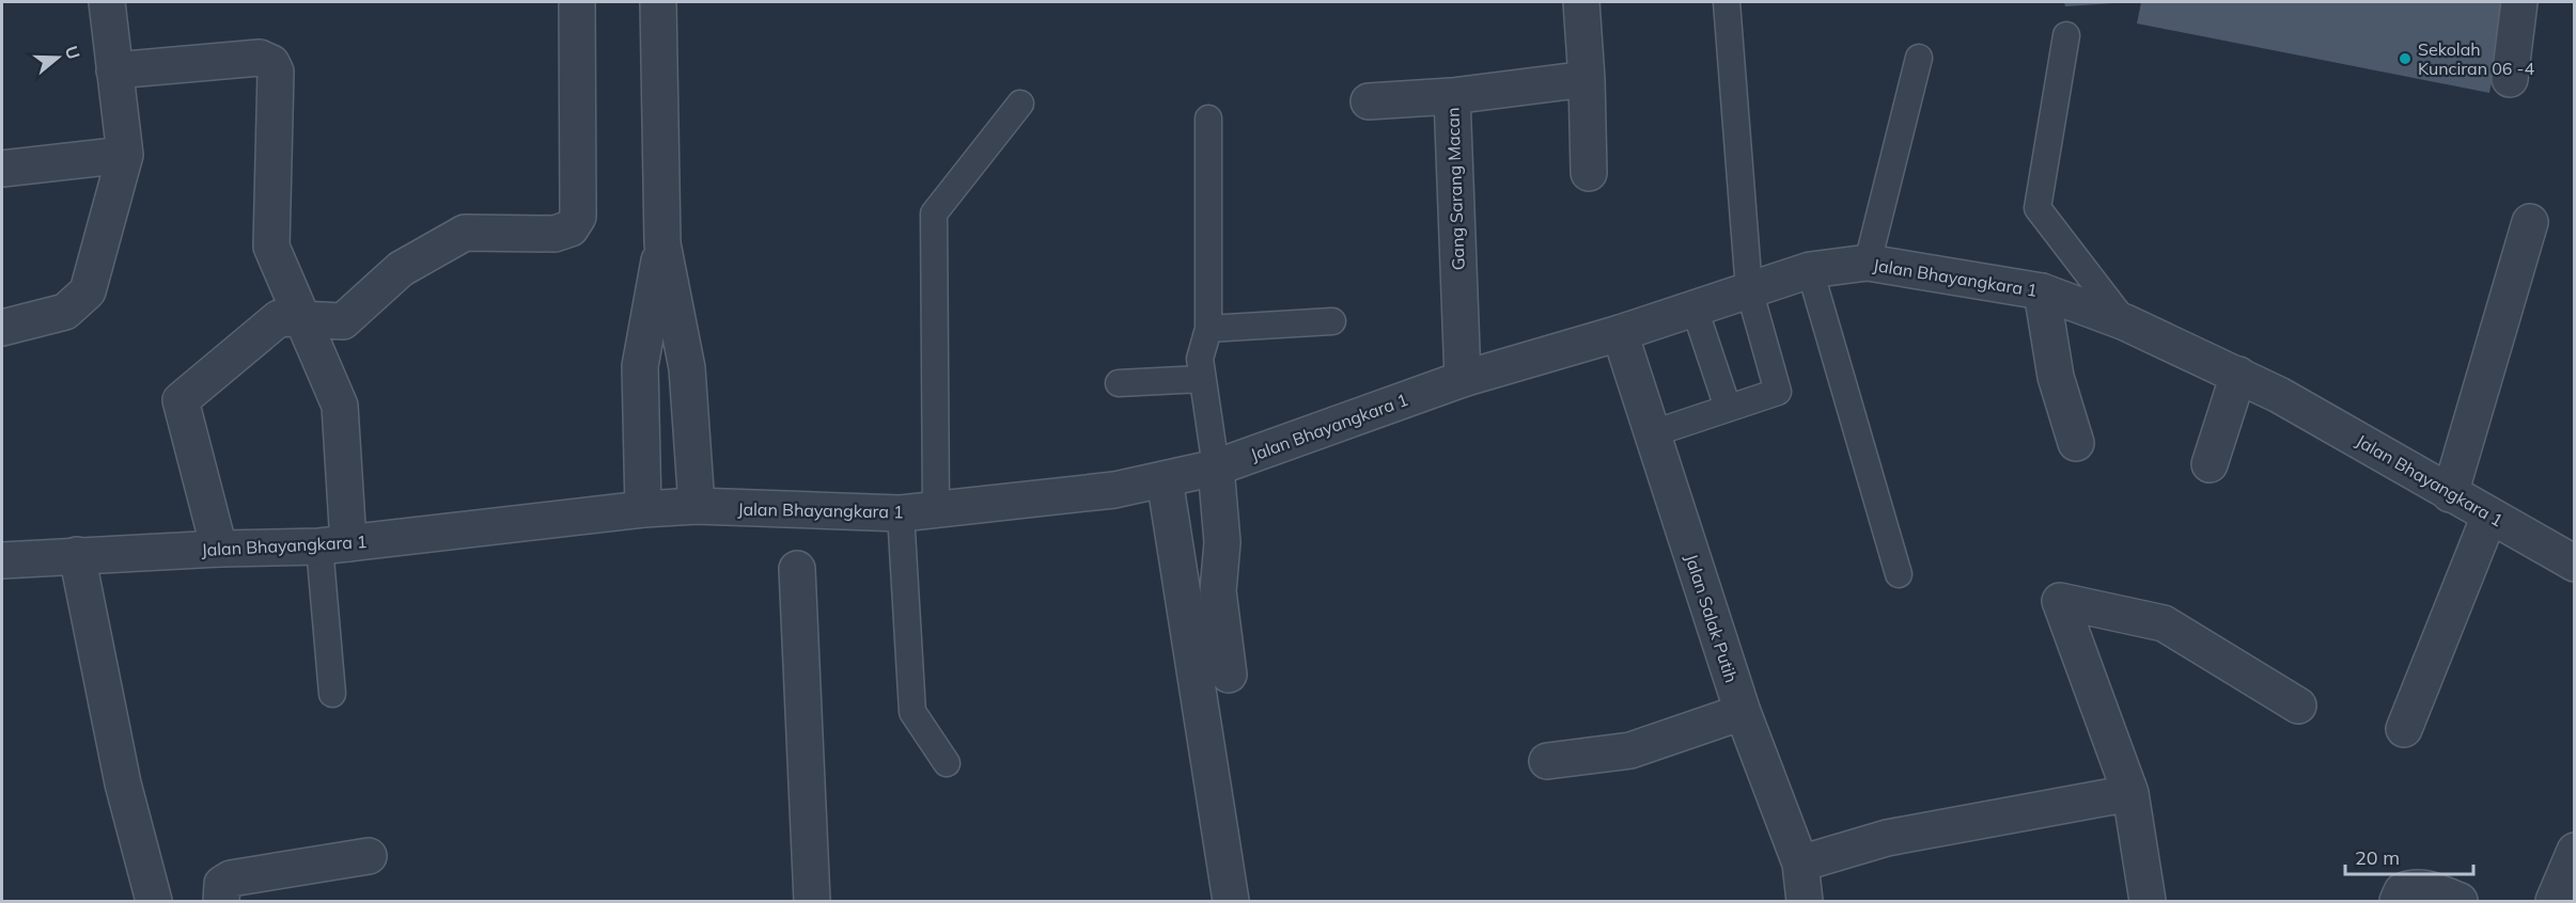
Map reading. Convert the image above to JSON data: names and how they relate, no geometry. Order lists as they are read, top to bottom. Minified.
{"streets":{"street":["Gang Sarang Macan","Jalan Bhayangkara 1","Jalan Salak Putih"]},"crossings":[["Gang Sarang Macan","Jalan Bhayangkara 1"],["Jalan Bhayangkara 1","Jalan Salak Putih"]],"places":["Sekolah Kunciran 06 -4"],"scale_bar":"20 m","north":"right"}
